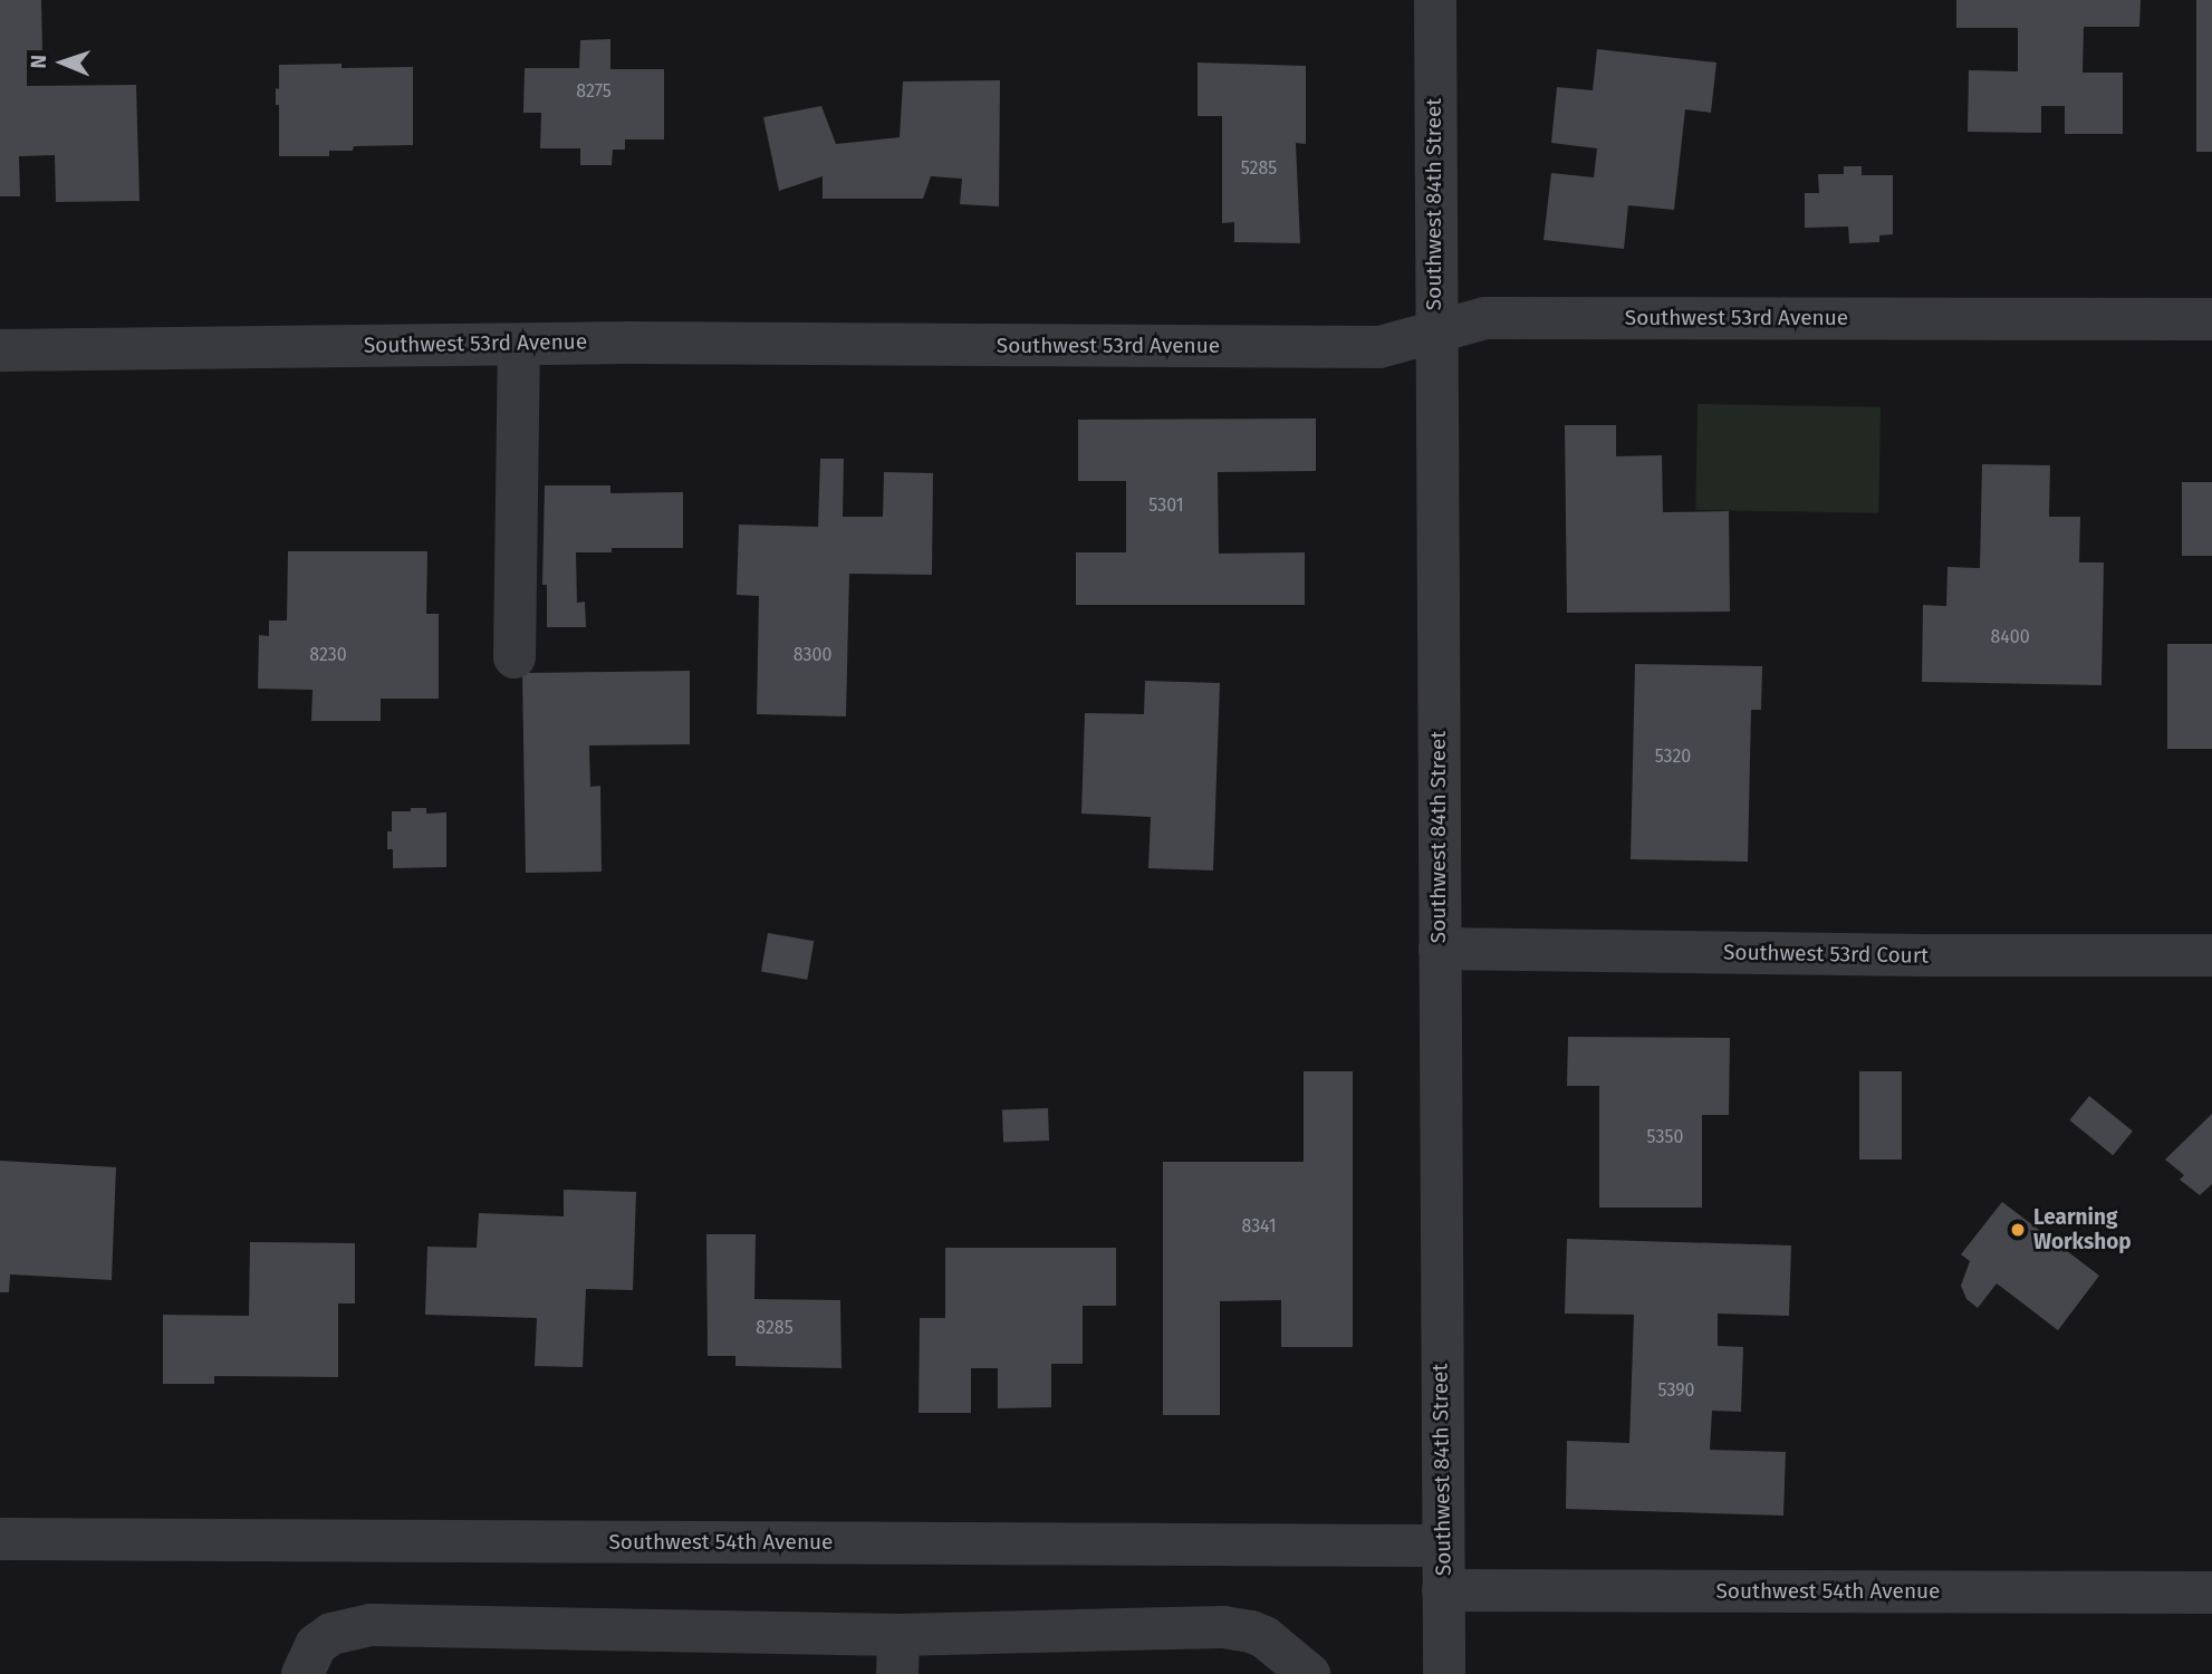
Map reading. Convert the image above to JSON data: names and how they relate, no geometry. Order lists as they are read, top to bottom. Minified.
{"streets":{"street":["Southwest 84th Street","Southwest 53rd Avenue","Southwest 53rd Court","Southwest 54th Avenue"]},"crossings":[["Southwest 84th Street","Southwest 53rd Avenue"],["Southwest 84th Street","Southwest 53rd Court"],["Southwest 84th Street","Southwest 54th Avenue"]],"places":["Learning Workshop"],"house_numbers":["8275","5285","5301","8400","8230","8300","5320","5350","8341","8285","5390"],"north":"left"}
